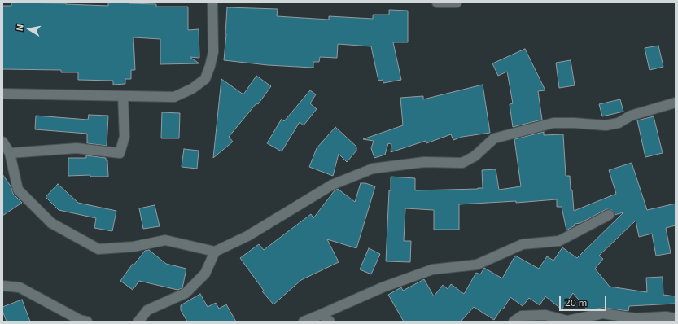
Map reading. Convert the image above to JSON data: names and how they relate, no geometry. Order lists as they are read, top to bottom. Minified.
{"scale_bar":"20 m","north":"left"}
